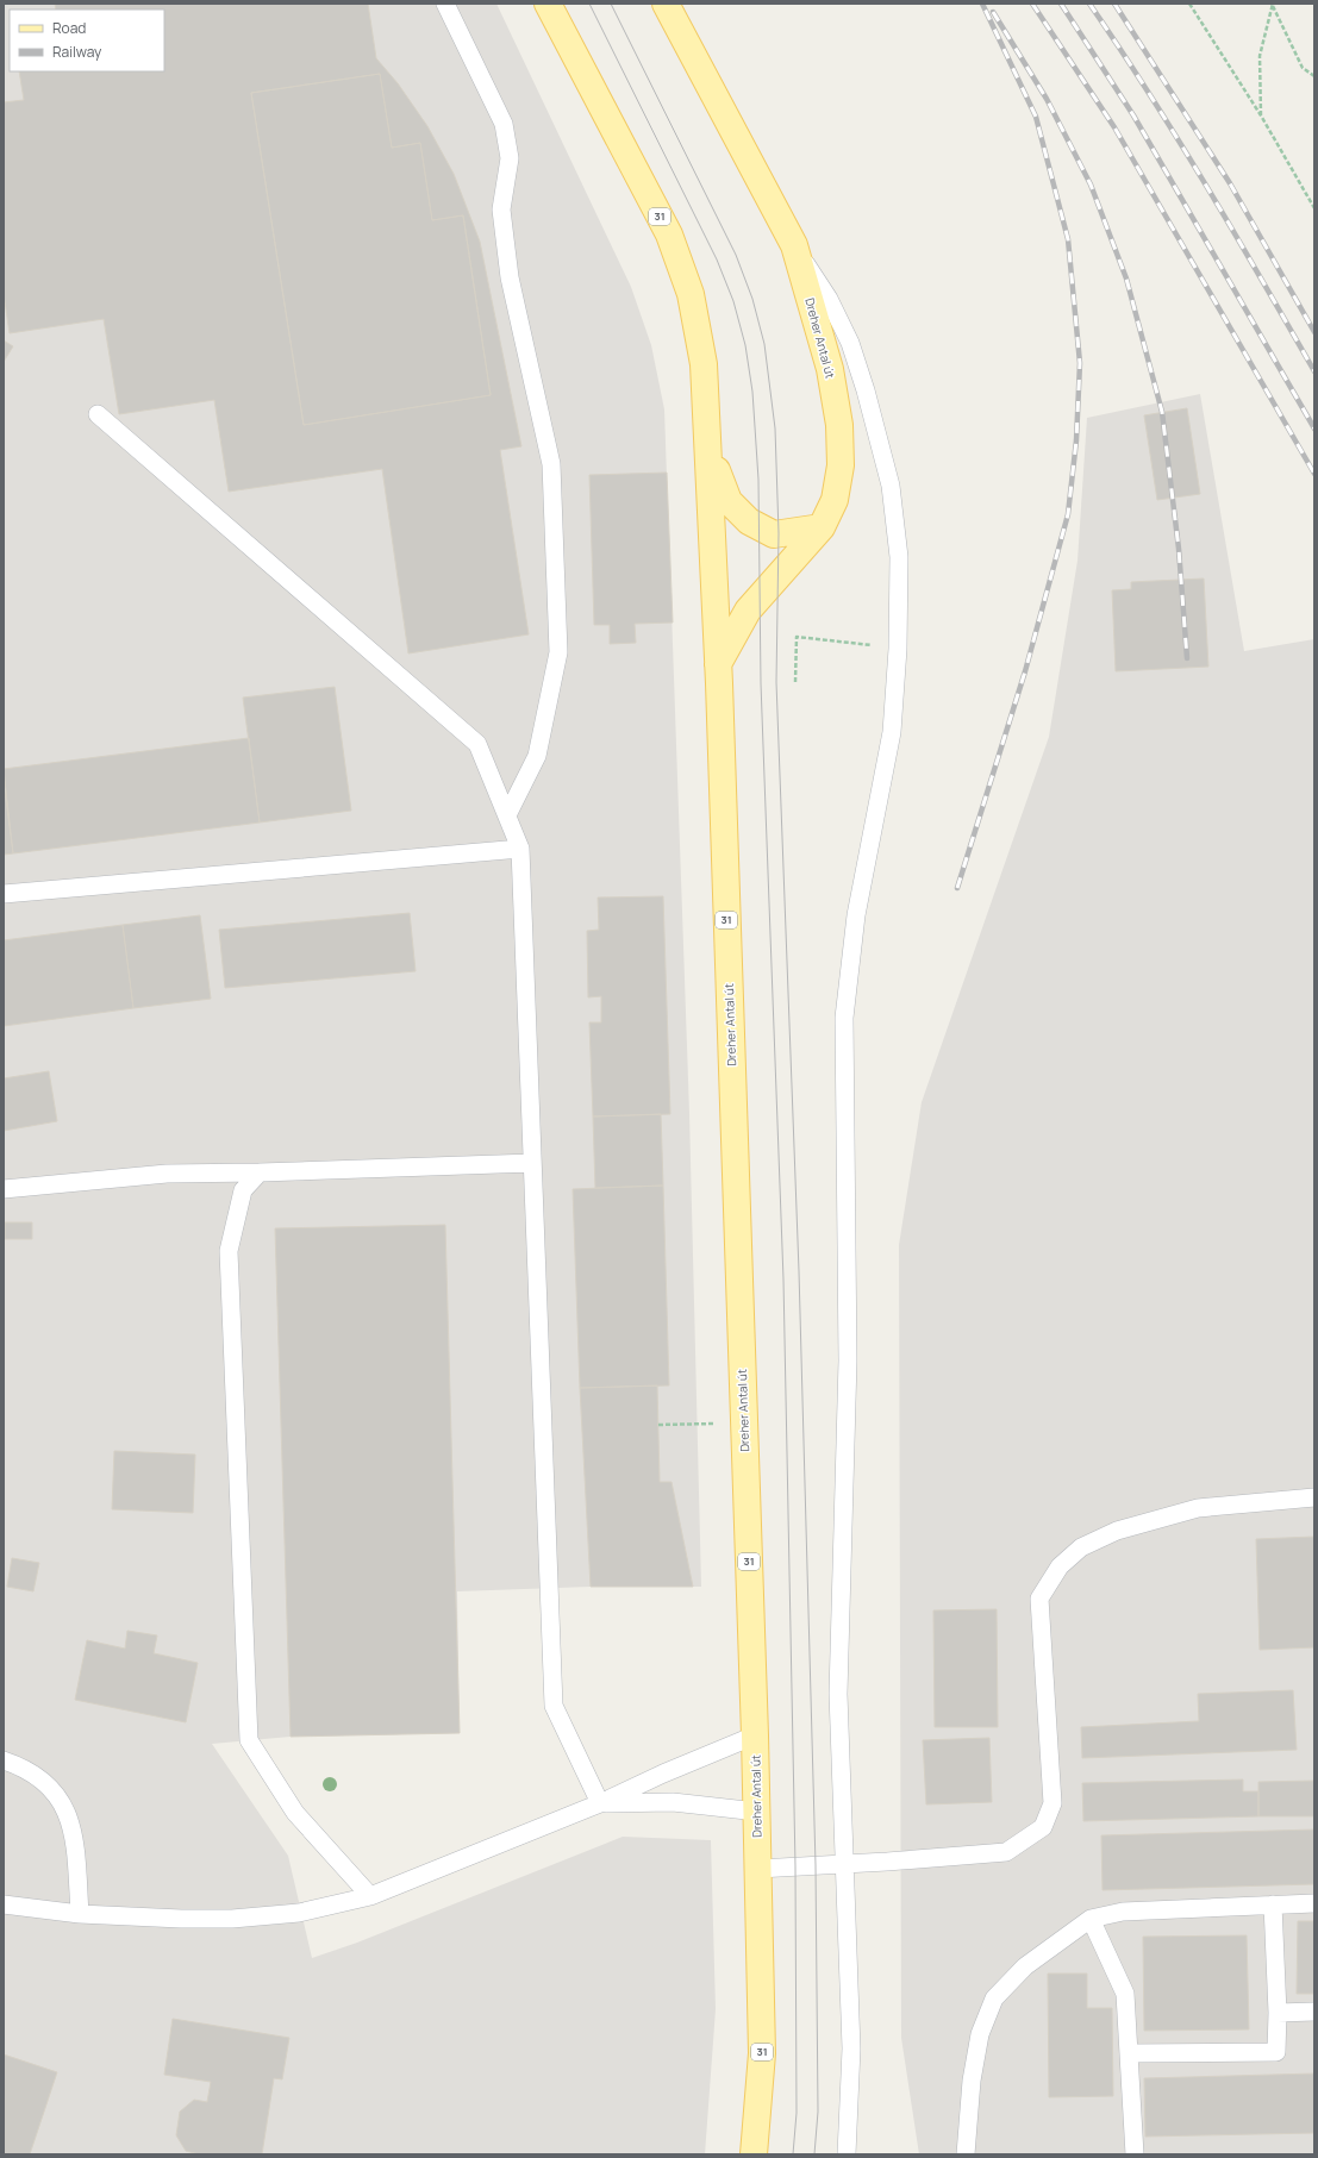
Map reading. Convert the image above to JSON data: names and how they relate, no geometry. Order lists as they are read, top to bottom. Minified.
{"streets":{"main road":["31","Dreher Antal út"]},"legend":["Road","Railway"]}
